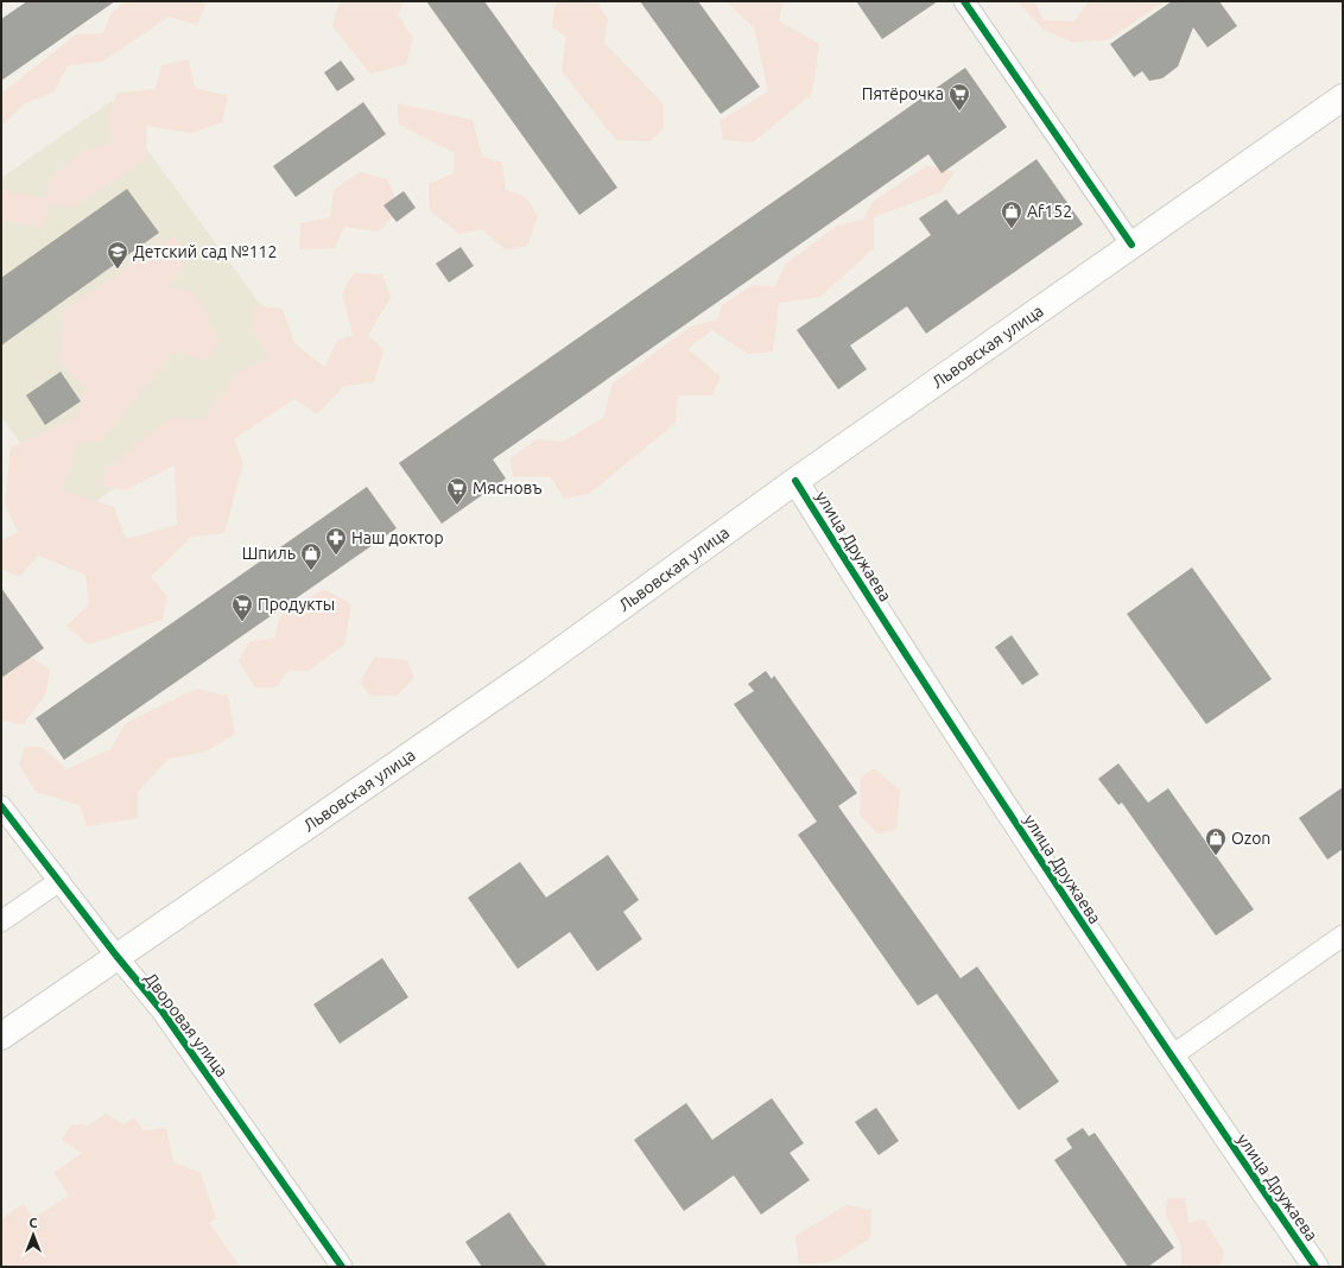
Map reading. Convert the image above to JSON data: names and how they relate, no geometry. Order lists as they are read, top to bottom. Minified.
{"streets":{"main road":["Львовская улица"],"street":["улица Дружаева","Дворовая улица"]},"crossings":[["Львовская улица","улица Дружаева"],["Львовская улица","Дворовая улица"]],"places":{"supermarket":["Пятёрочка","Мясновъ","Продукты"],"shop":["Af152","Шпиль","Ozon"],"school or university":["Детский сад №112"],"pharmacy":["Наш доктор"]},"north":"top"}
